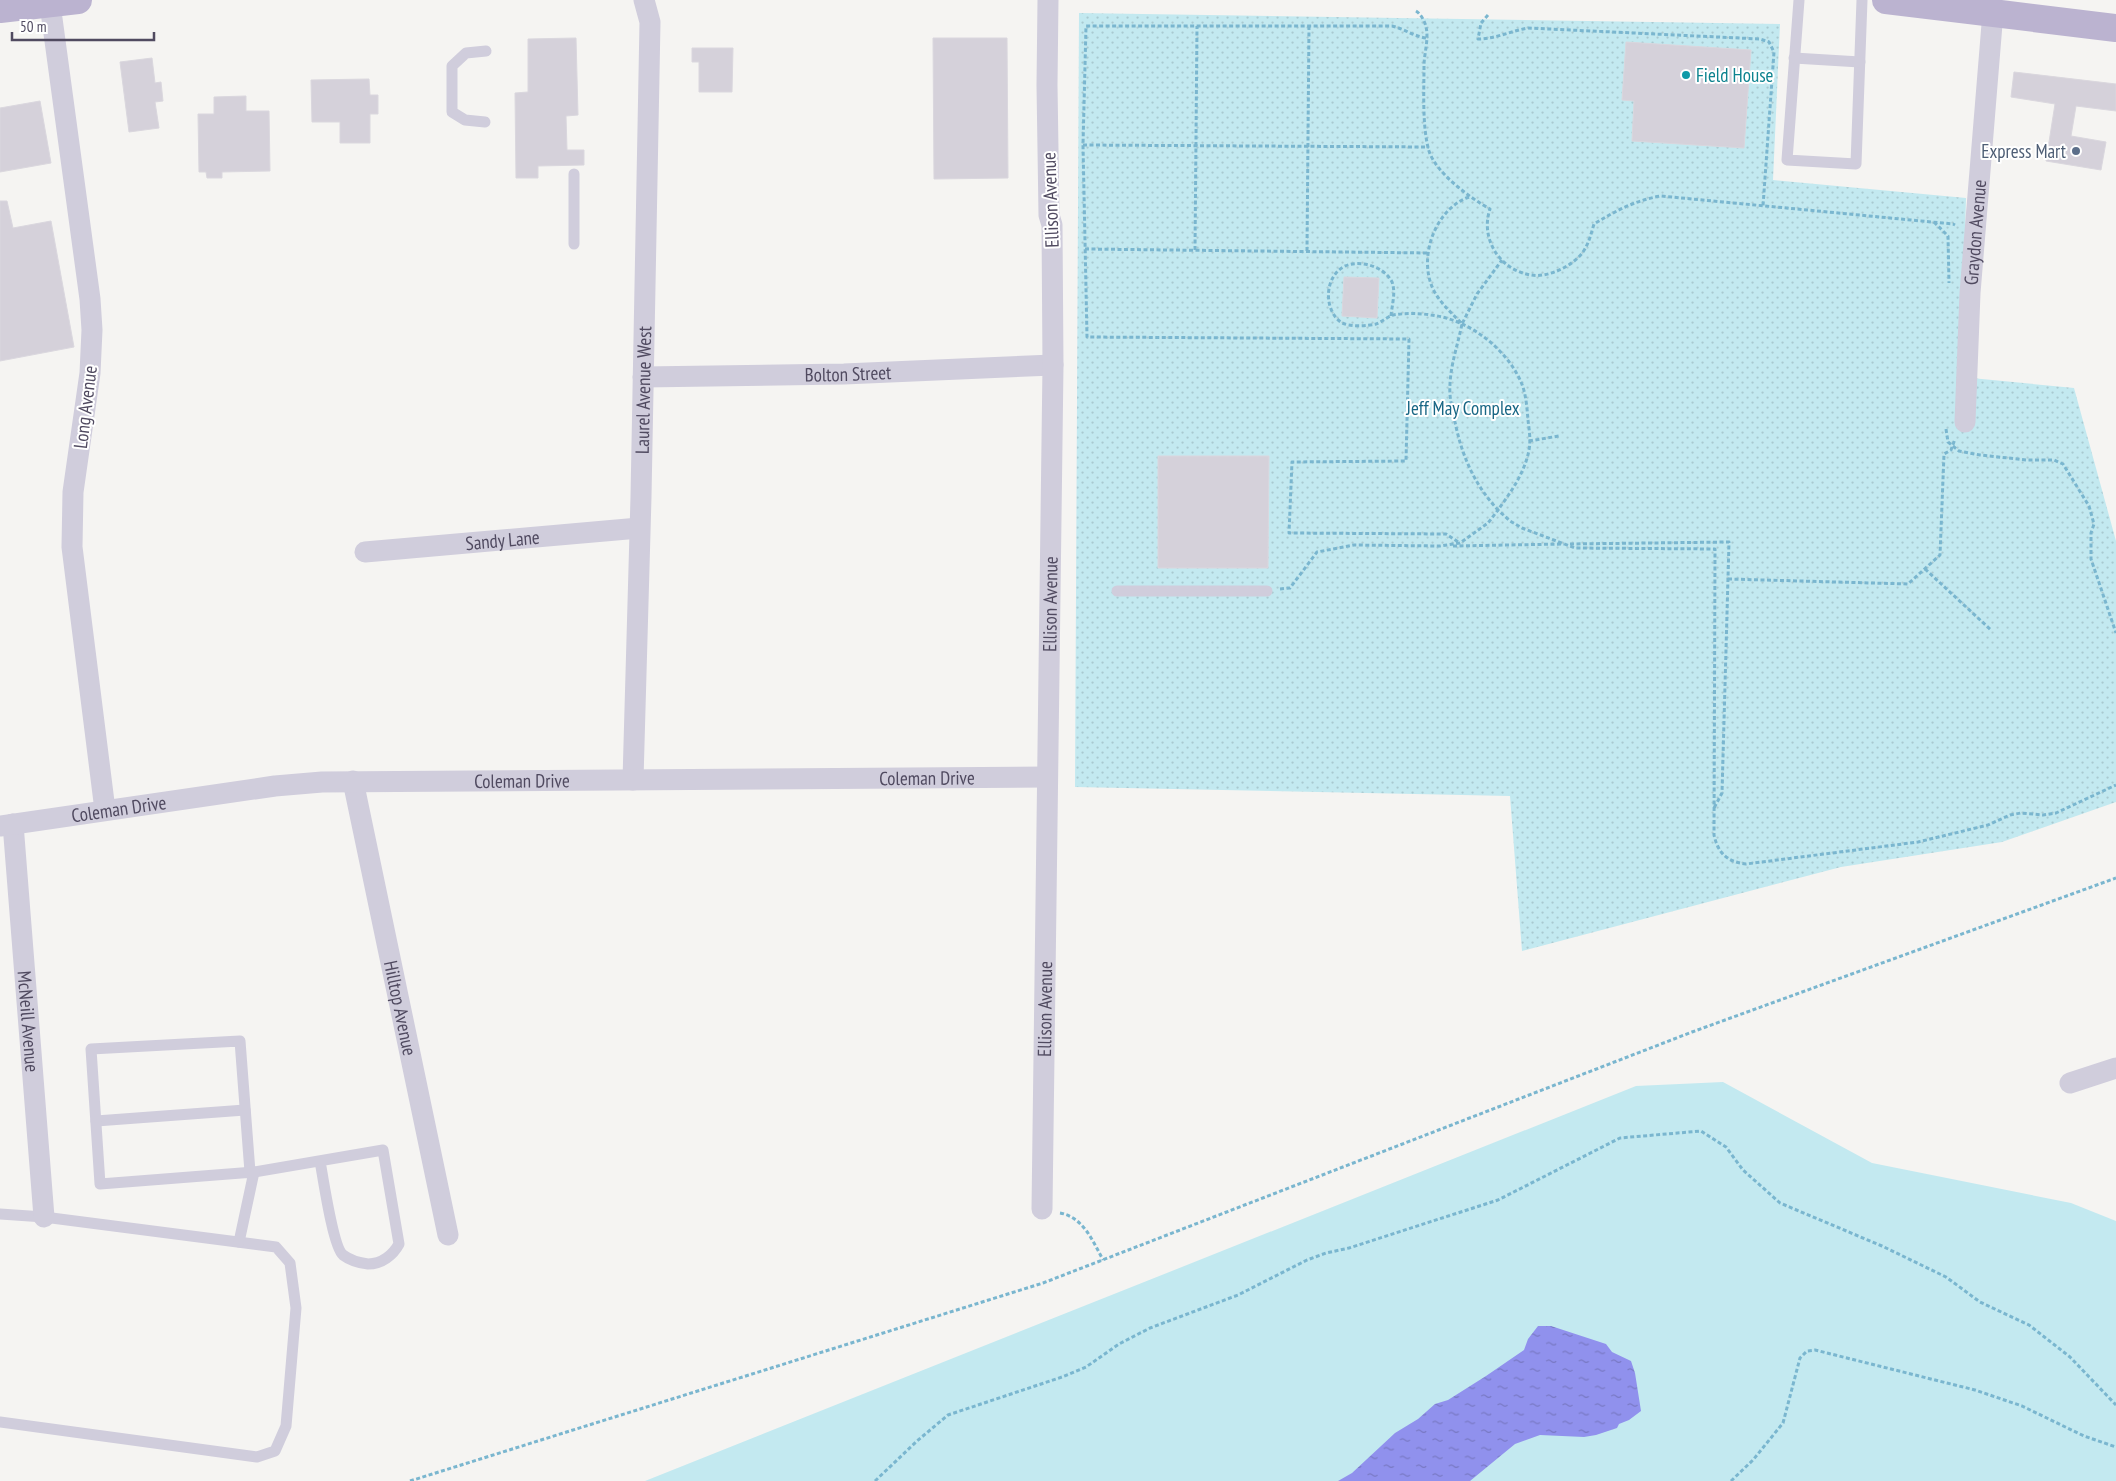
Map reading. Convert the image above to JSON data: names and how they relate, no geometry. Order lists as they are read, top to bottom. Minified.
{"streets":{"street":["Ellison Avenue","Graydon Avenue","Bolton Street","Laurel Avenue West","Long Avenue","Sandy Lane","Coleman Drive","Hilltop Avenue","McNeill Avenue"]},"crossings":[["Ellison Avenue","Bolton Street"],["Ellison Avenue","Coleman Drive"],["Bolton Street","Laurel Avenue West"],["Laurel Avenue West","Sandy Lane"],["Laurel Avenue West","Coleman Drive"],["Long Avenue","Coleman Drive"],["Coleman Drive","Hilltop Avenue"],["Coleman Drive","McNeill Avenue"]],"parks":["Jeff May Complex"],"places":["Field House","Express Mart"],"scale_bar":"50 m"}
